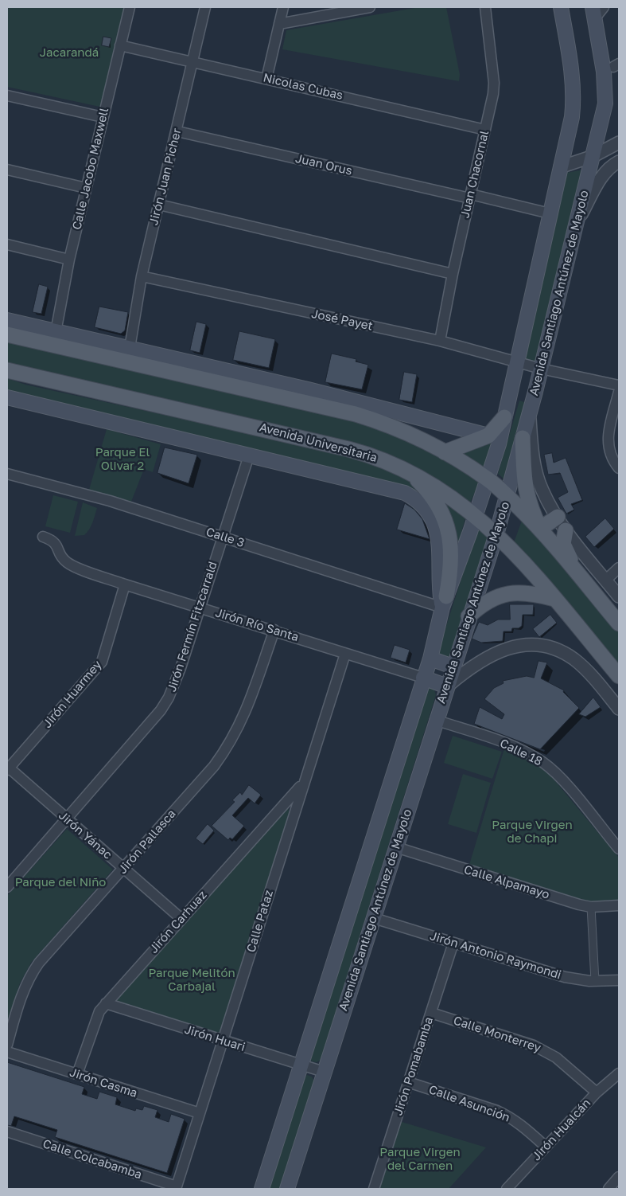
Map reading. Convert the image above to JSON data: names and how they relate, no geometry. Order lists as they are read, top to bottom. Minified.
{"streets":{"main road":["Avenida Santiago Antúnez de Mayolo","Avenida Universitaria"],"street":["Nicolas Cubas","Juan Orus","Calle Jacobo Maxwell","Juan Chacornal","Jirón Juan Picher","José Payet","Calle 3","Jirón Río Santa","Jirón Fermín Fitzcarrald","Jirón Huarmey","Calle 18","Jirón Yánac","Jirón Pallasca","Calle Alpamayo","Calle Pataz","Jirón Carhuaz","Jirón Antonio Raymondi","Calle Monterrey","Jirón Huari","Jirón Pomabamba","Jirón Casma","Calle Asunción","Jirón Hualcán","Calle Colcabamba"]},"crossings":[["Nicolas Cubas","Calle Jacobo Maxwell"],["Nicolas Cubas","Juan Chacornal"],["Nicolas Cubas","Jirón Juan Picher"],["Juan Orus","Juan Chacornal"],["Juan Orus","Jirón Juan Picher"],["Juan Orus","Avenida Santiago Antúnez de Mayolo"],["Juan Chacornal","José Payet"],["Jirón Juan Picher","José Payet"],["Avenida Santiago Antúnez de Mayolo","José Payet"],["Avenida Santiago Antúnez de Mayolo","Avenida Universitaria"],["Avenida Santiago Antúnez de Mayolo","Calle 3"],["Avenida Santiago Antúnez de Mayolo","Jirón Río Santa"],["Avenida Santiago Antúnez de Mayolo","Calle 18"],["Avenida Santiago Antúnez de Mayolo","Calle Alpamayo"],["Avenida Santiago Antúnez de Mayolo","Jirón Antonio Raymondi"],["Avenida Santiago Antúnez de Mayolo","Jirón Huari"],["Calle 3","Jirón Fermín Fitzcarrald"],["Jirón Río Santa","Jirón Fermín Fitzcarrald"],["Jirón Río Santa","Jirón Huarmey"],["Jirón Río Santa","Jirón Pallasca"],["Jirón Río Santa","Calle Pataz"],["Jirón Fermín Fitzcarrald","Jirón Yánac"],["Jirón Huarmey","Jirón Yánac"],["Jirón Yánac","Jirón Pallasca"],["Jirón Yánac","Jirón Carhuaz"],["Calle Pataz","Jirón Carhuaz"],["Calle Pataz","Jirón Huari"],["Calle Pataz","Jirón Casma"],["Calle Pataz","Calle Colcabamba"],["Jirón Carhuaz","Jirón Huari"],["Jirón Carhuaz","Jirón Casma"],["Jirón Antonio Raymondi","Jirón Pomabamba"],["Calle Monterrey","Jirón Pomabamba"],["Calle Monterrey","Jirón Hualcán"],["Jirón Pomabamba","Calle Asunción"],["Calle Asunción","Jirón Hualcán"]],"parks":["Jacarandá","Parque El Olivar 2","Parque Virgen de Chapi","Parque del Niño","Parque Melitón Carbajal","Parque Virgen del Carmen"]}
